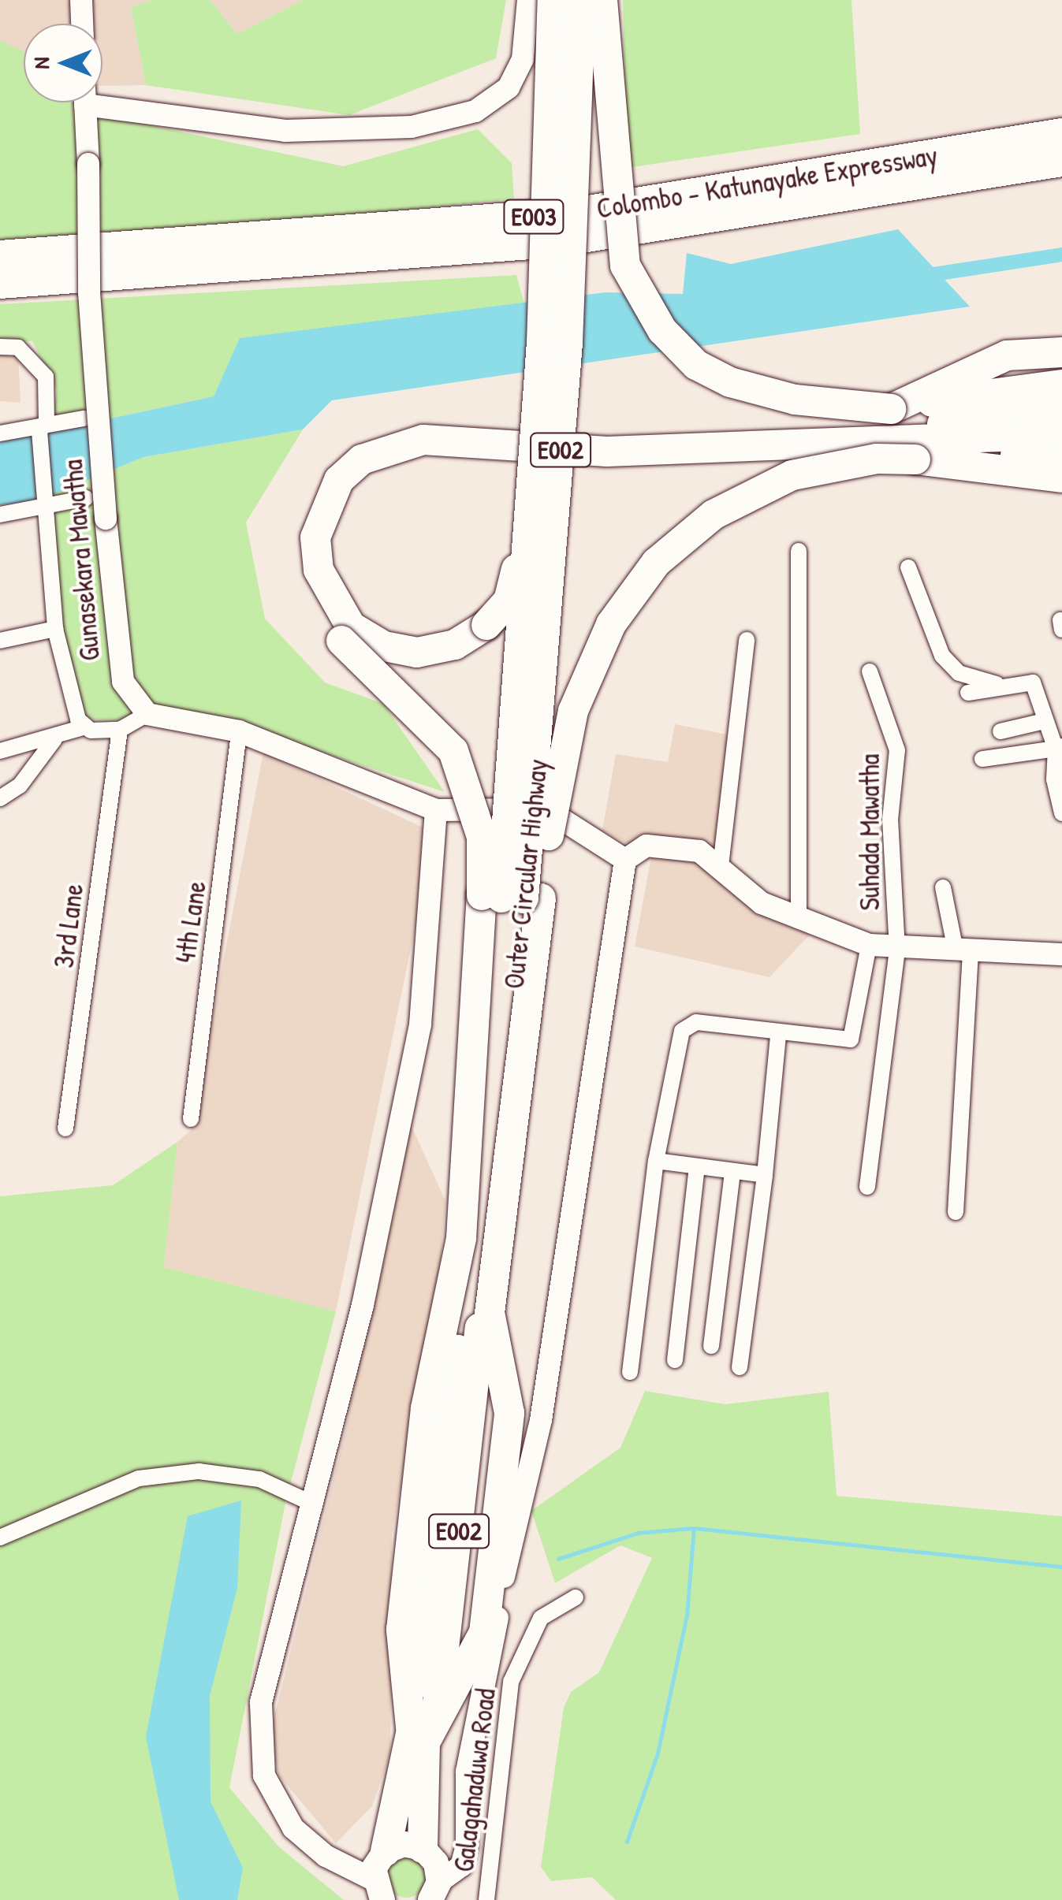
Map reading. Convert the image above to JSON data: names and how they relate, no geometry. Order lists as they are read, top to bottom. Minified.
{"streets":{"highway":["Colombo - Katunayake Expressway","E003","E002","Outer Circular Highway"],"street":["Gunasekara Mawatha","Suhada Mawatha","4th Lane","3rd Lane","Galagahaduwa Road"]},"north":"left"}
